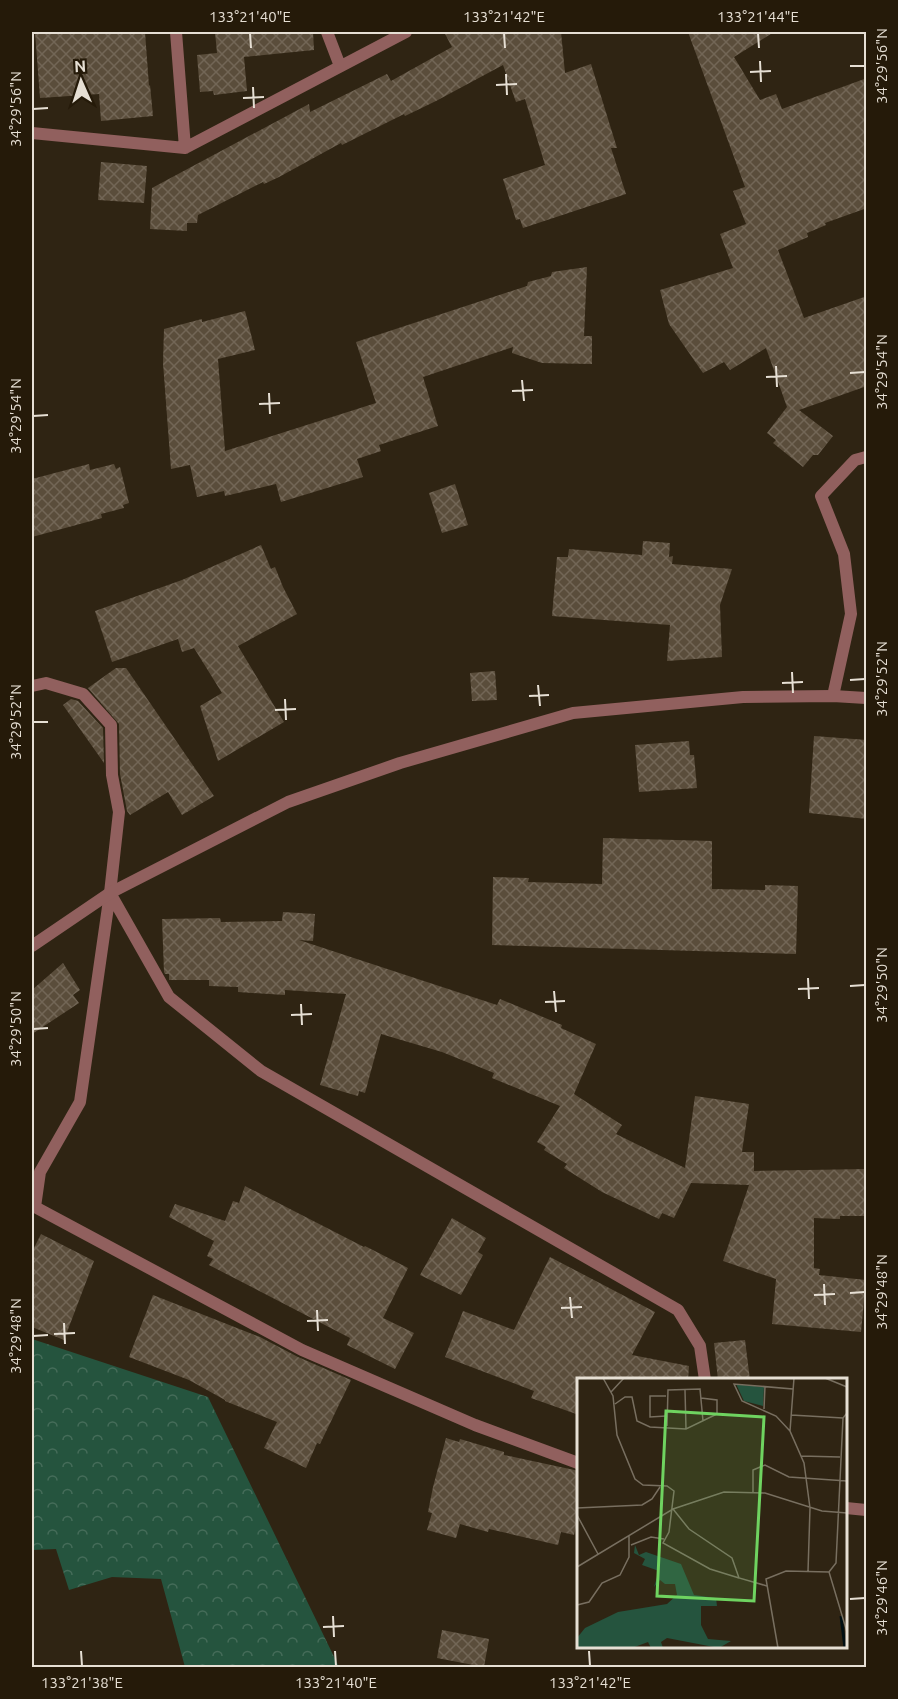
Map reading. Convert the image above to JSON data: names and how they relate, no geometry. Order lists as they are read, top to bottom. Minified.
{"north":"top","coordinates":["133°21'40\"E","133°21'42\"E","133°21'44\"E","34°29'56\"N","34°29'54\"N","34°29'52\"N","34°29'50\"N","34°29'48\"N","34°29'46\"N","133°21'38\"E"]}
